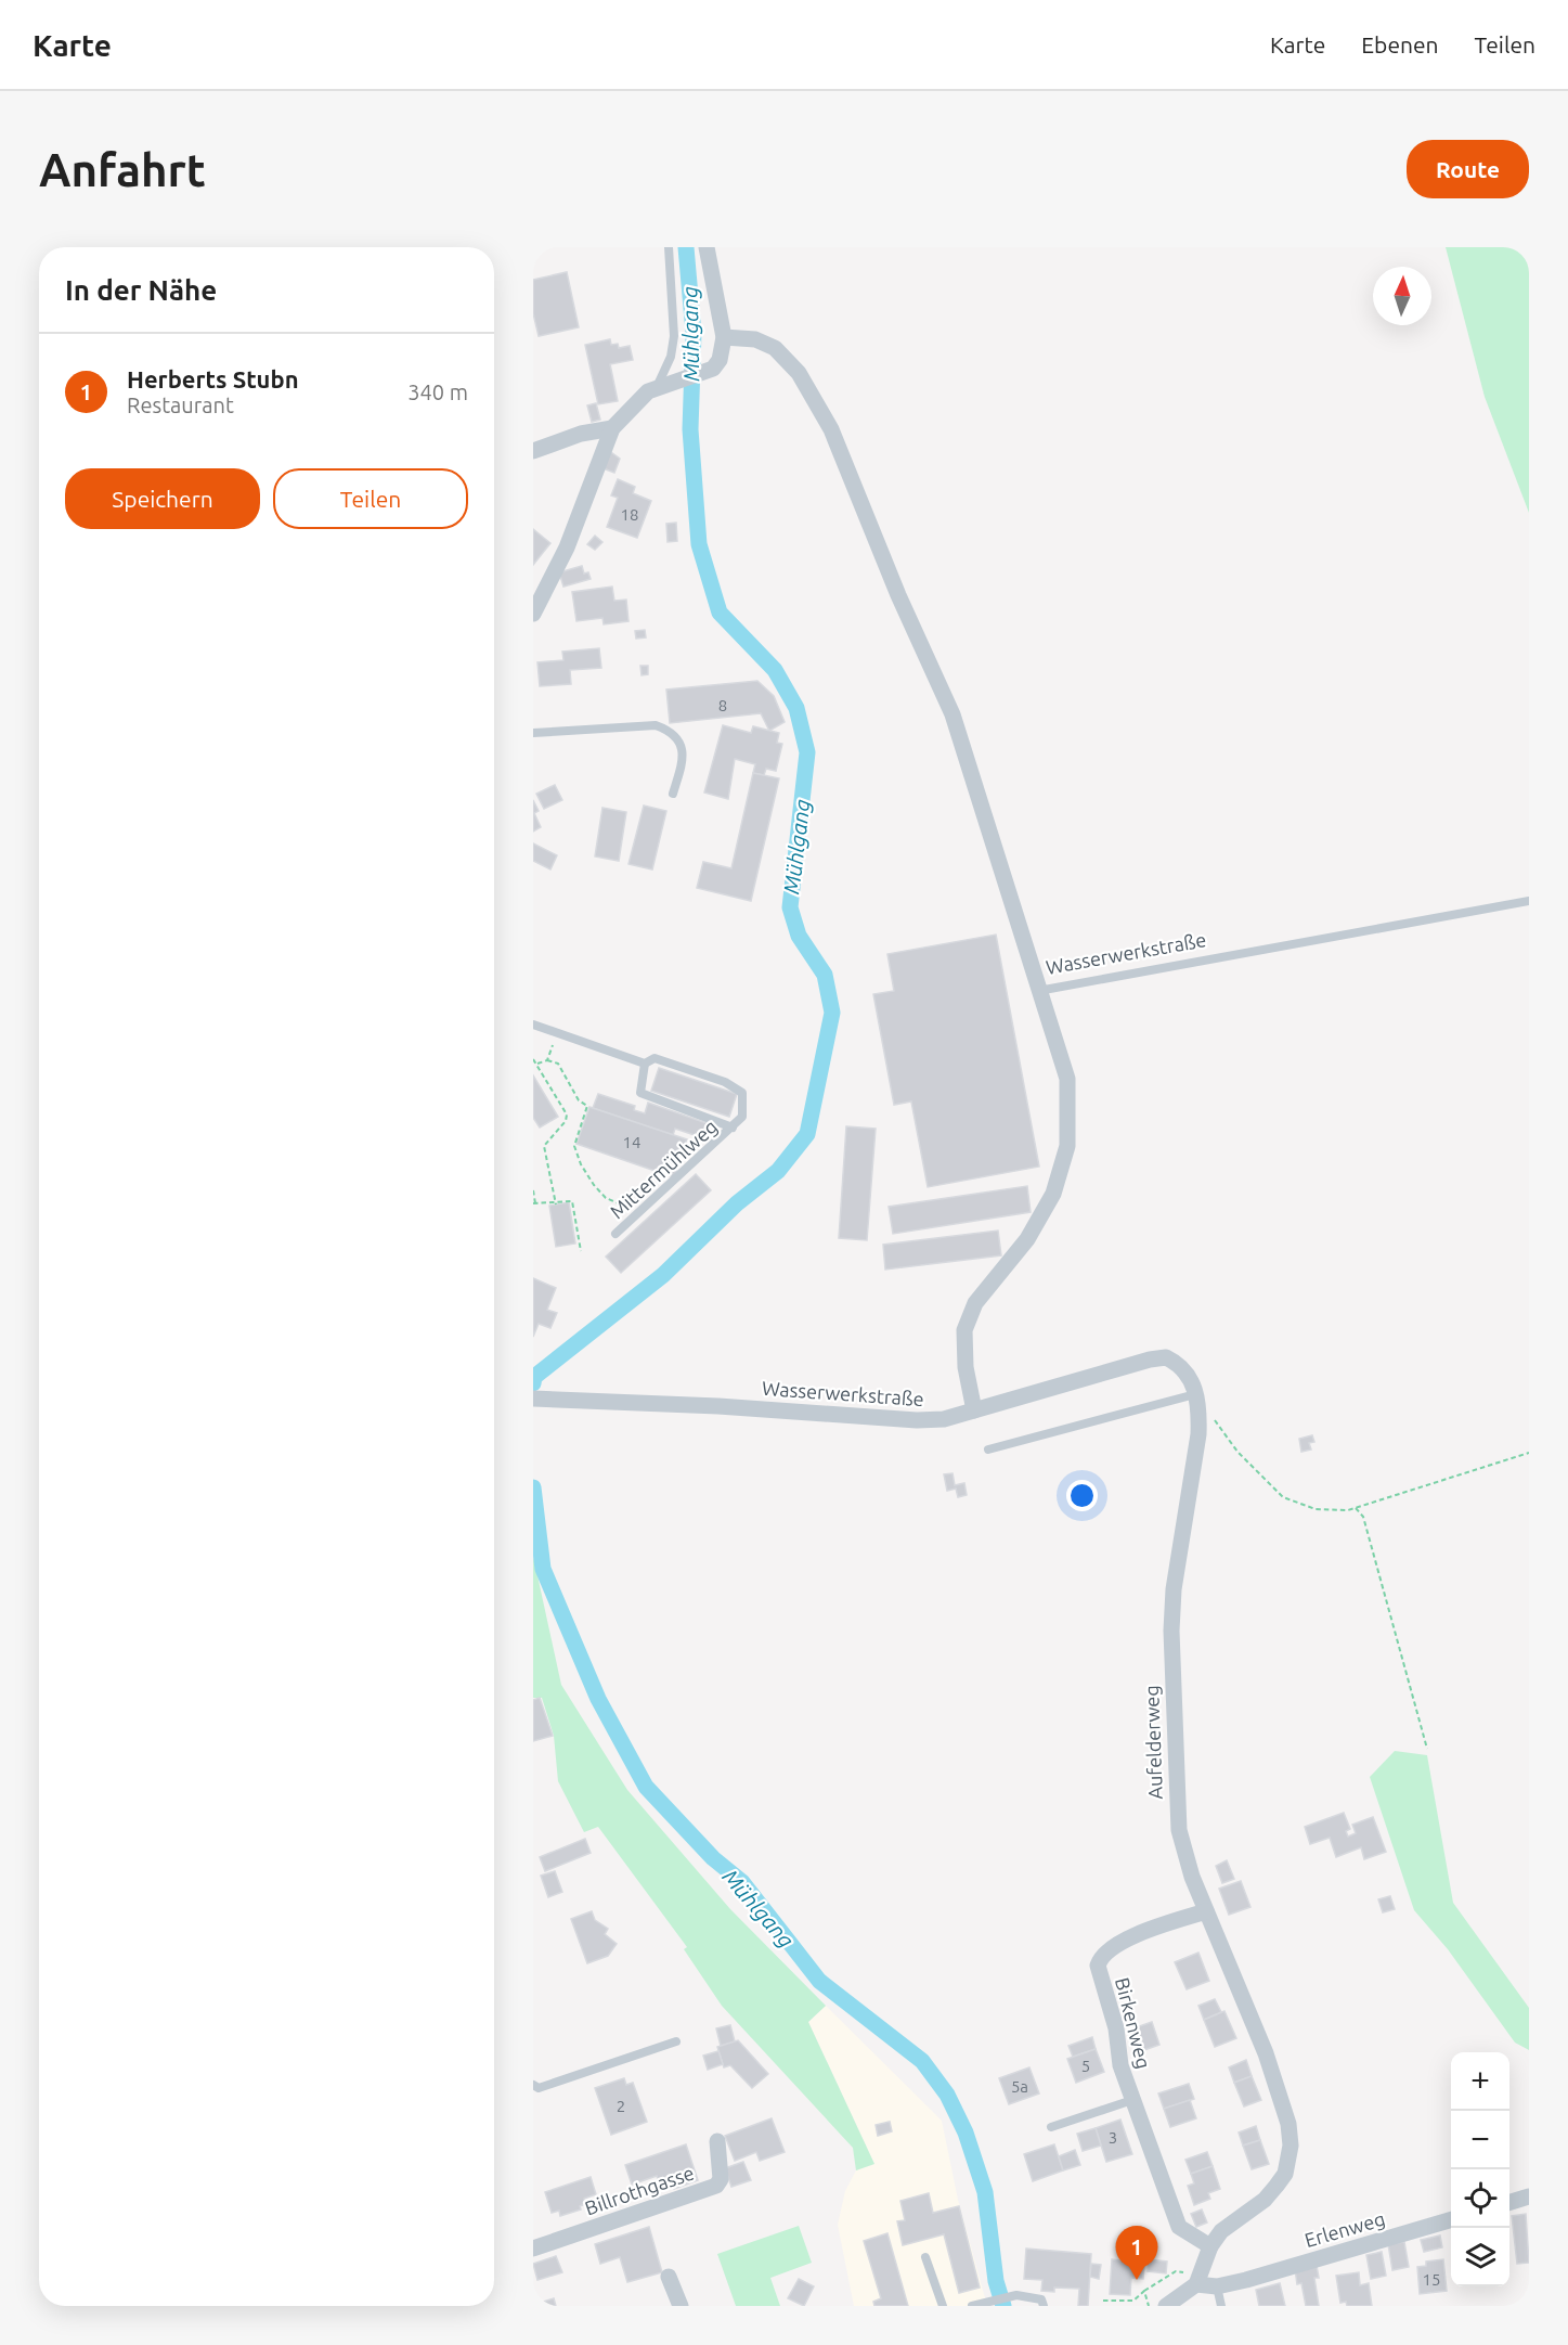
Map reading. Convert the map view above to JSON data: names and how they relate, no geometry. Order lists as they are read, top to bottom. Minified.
{"streets":{"street":["Wasserwerkstraße","Aufelderweg","Birkenweg","Billrothgasse","Erlenweg"],"lane":["Mittermühlweg"]},"crossings":[["Wasserwerkstraße","Aufelderweg"],["Aufelderweg","Birkenweg"]],"water":["Mühlgang"],"house_numbers":["18","8","14","5","5a","2","3","15"],"north":"top","page":{"header":"Karte","nav":["Karte","Ebenen","Teilen"],"buttons":["Route",["Speichern","Teilen"]],"title":"Anfahrt","heading":"In der Nähe","list":[{"mark":"1","name":"Herberts Stubn","note":"Restaurant","value":"340 m"}],"map_buttons":["+","−"],"pins":"1"}}
